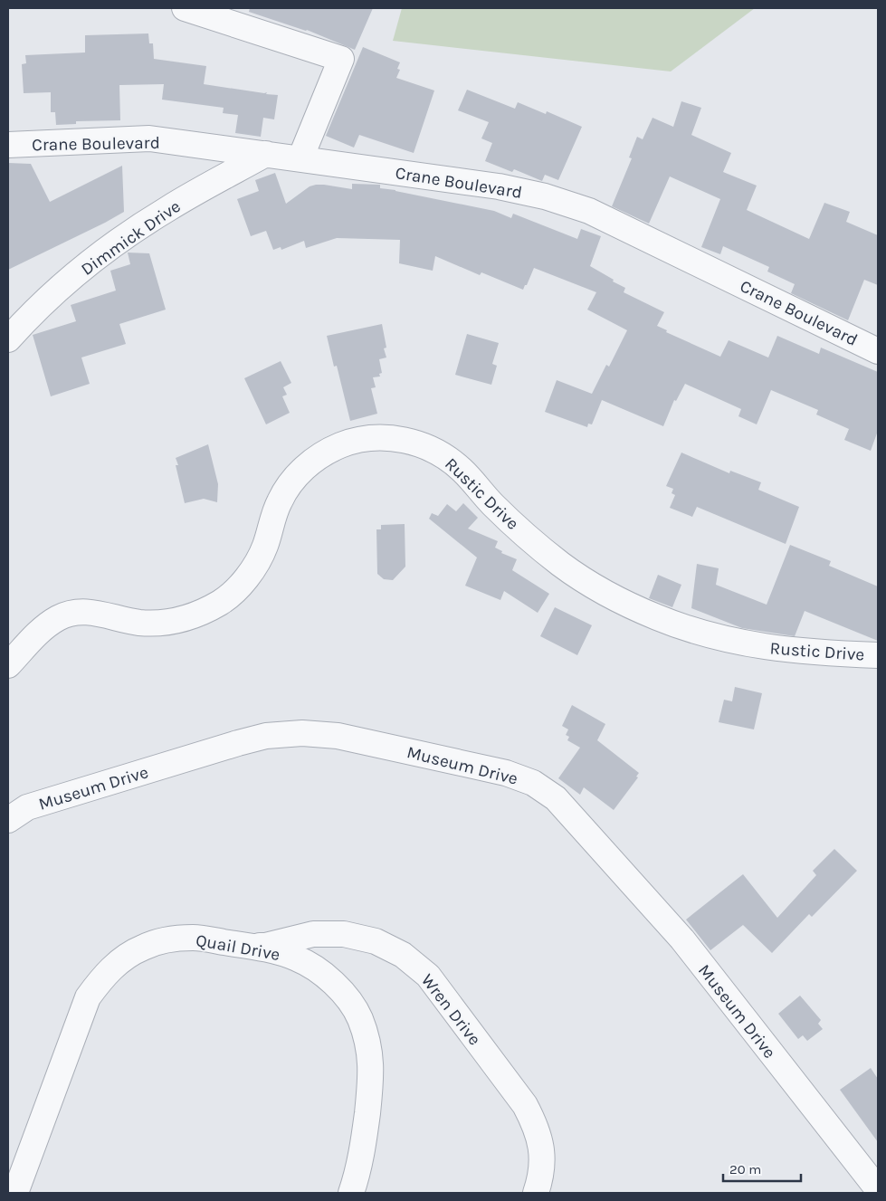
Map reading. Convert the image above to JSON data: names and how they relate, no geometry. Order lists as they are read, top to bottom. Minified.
{"streets":{"street":["Crane Boulevard","Dimmick Drive","Rustic Drive","Museum Drive","Quail Drive","Wren Drive"]},"crossings":[["Crane Boulevard","Dimmick Drive"],["Quail Drive","Wren Drive"]],"scale_bar":"20 m"}
